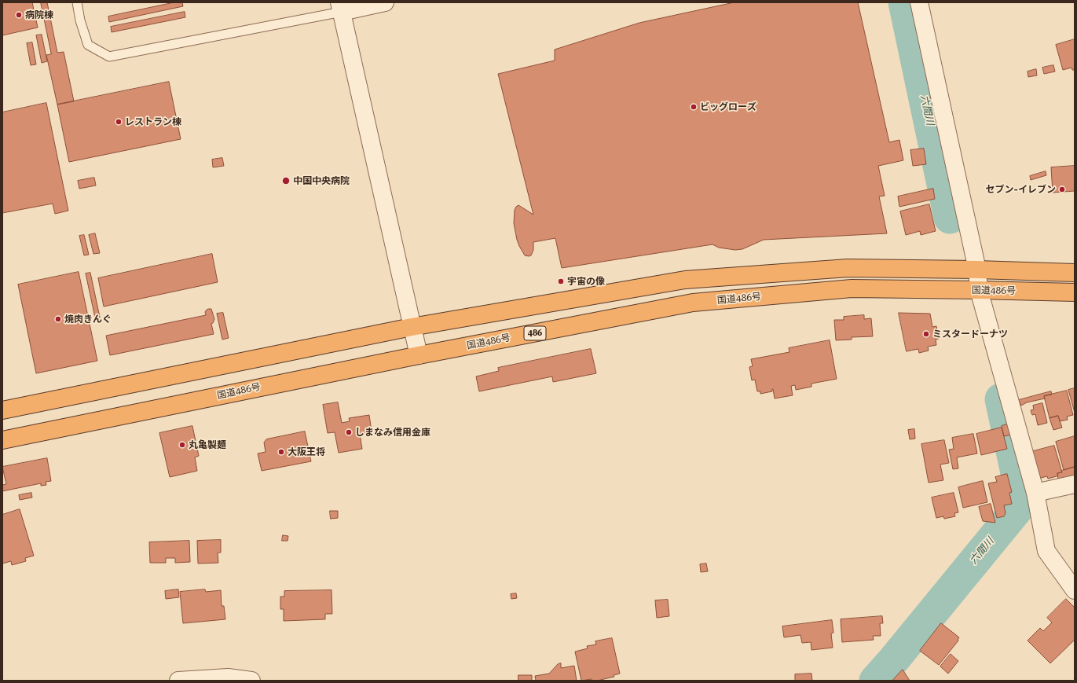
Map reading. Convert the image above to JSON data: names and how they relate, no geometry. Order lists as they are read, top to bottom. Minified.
{"streets":{"highway":["国道486号","486"]},"water":["六間川"],"places":["病院棟","ビッグローズ","レストラン棟","中国中央病院","セブン-イレブン","宇宙の像","焼肉きんぐ","ミスタードーナツ","しまなみ信用金庫","丸亀製麺","大阪王将"]}
